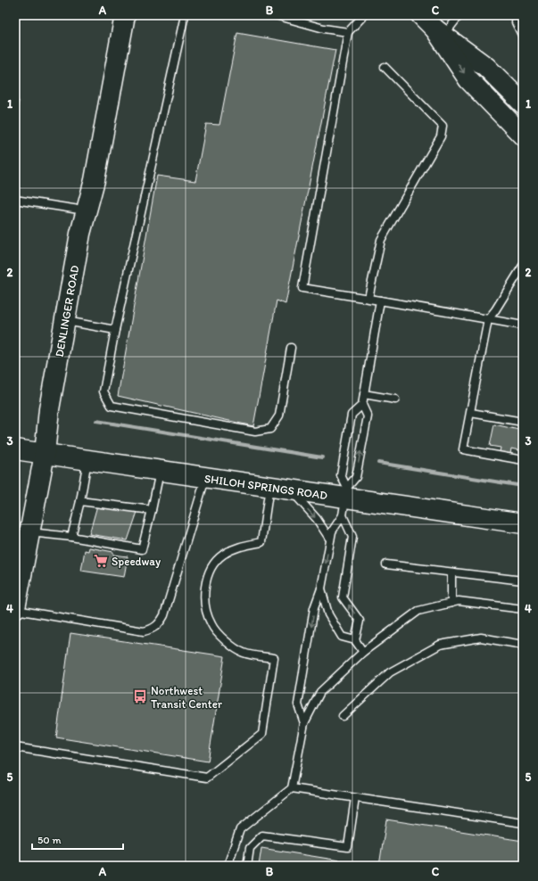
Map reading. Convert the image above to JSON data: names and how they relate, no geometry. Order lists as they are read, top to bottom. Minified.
{"streets":{"main road":["DENLINGER ROAD","SHILOH SPRINGS ROAD"]},"crossings":[["DENLINGER ROAD","SHILOH SPRINGS ROAD"]],"places":{"supermarket":["Speedway"],"bus stop":["Northwest Transit Center"]},"scale_bar":"50 m","grid":{"columns":["A","B","C"],"rows":["1","2","3","4","5"]}}
